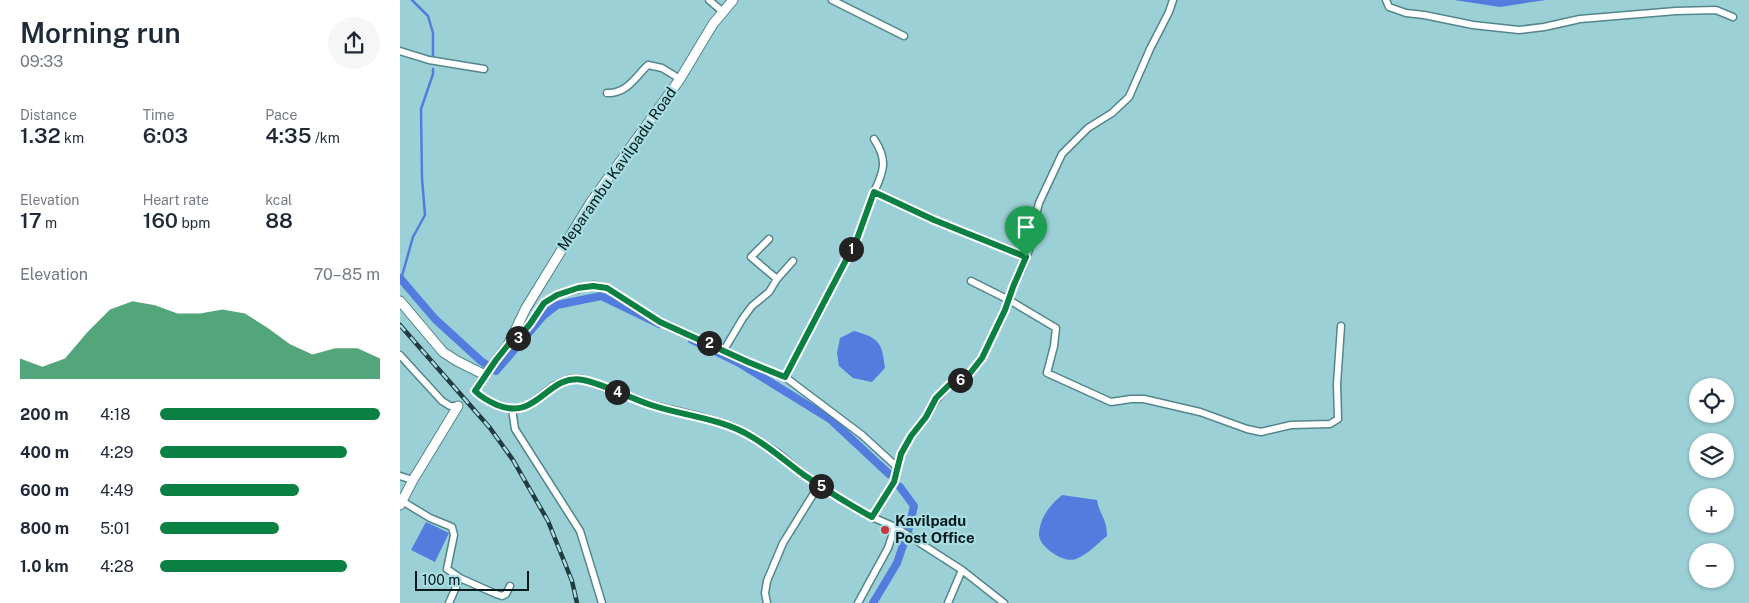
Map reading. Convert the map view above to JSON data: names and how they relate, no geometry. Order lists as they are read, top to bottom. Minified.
{"streets":{"main road":["Meparambu Kavilpadu Road"]},"places":["Kavilpadu Post Office"],"scale_bar":"100 m","page":{"heading":["Morning run","09:33"],"stats":[["Distance","1.32 km"],["Time","6:03"],["Pace","4:35 /km"],["Elevation","17 m"],["Heart rate","160 bpm"],["kcal","88"]],"pins":["1","3","2","6","4","5"],"chart":["Elevation","70–85 m"],"map_buttons":["+","−"],"list":[{"name":"200 m","note":"4:18"},{"name":"400 m","note":"4:29"},{"name":"600 m","note":"4:49"},{"name":"800 m","note":"5:01"},{"name":"1.0 km","note":"4:28"}],"scale":"100 m"}}
